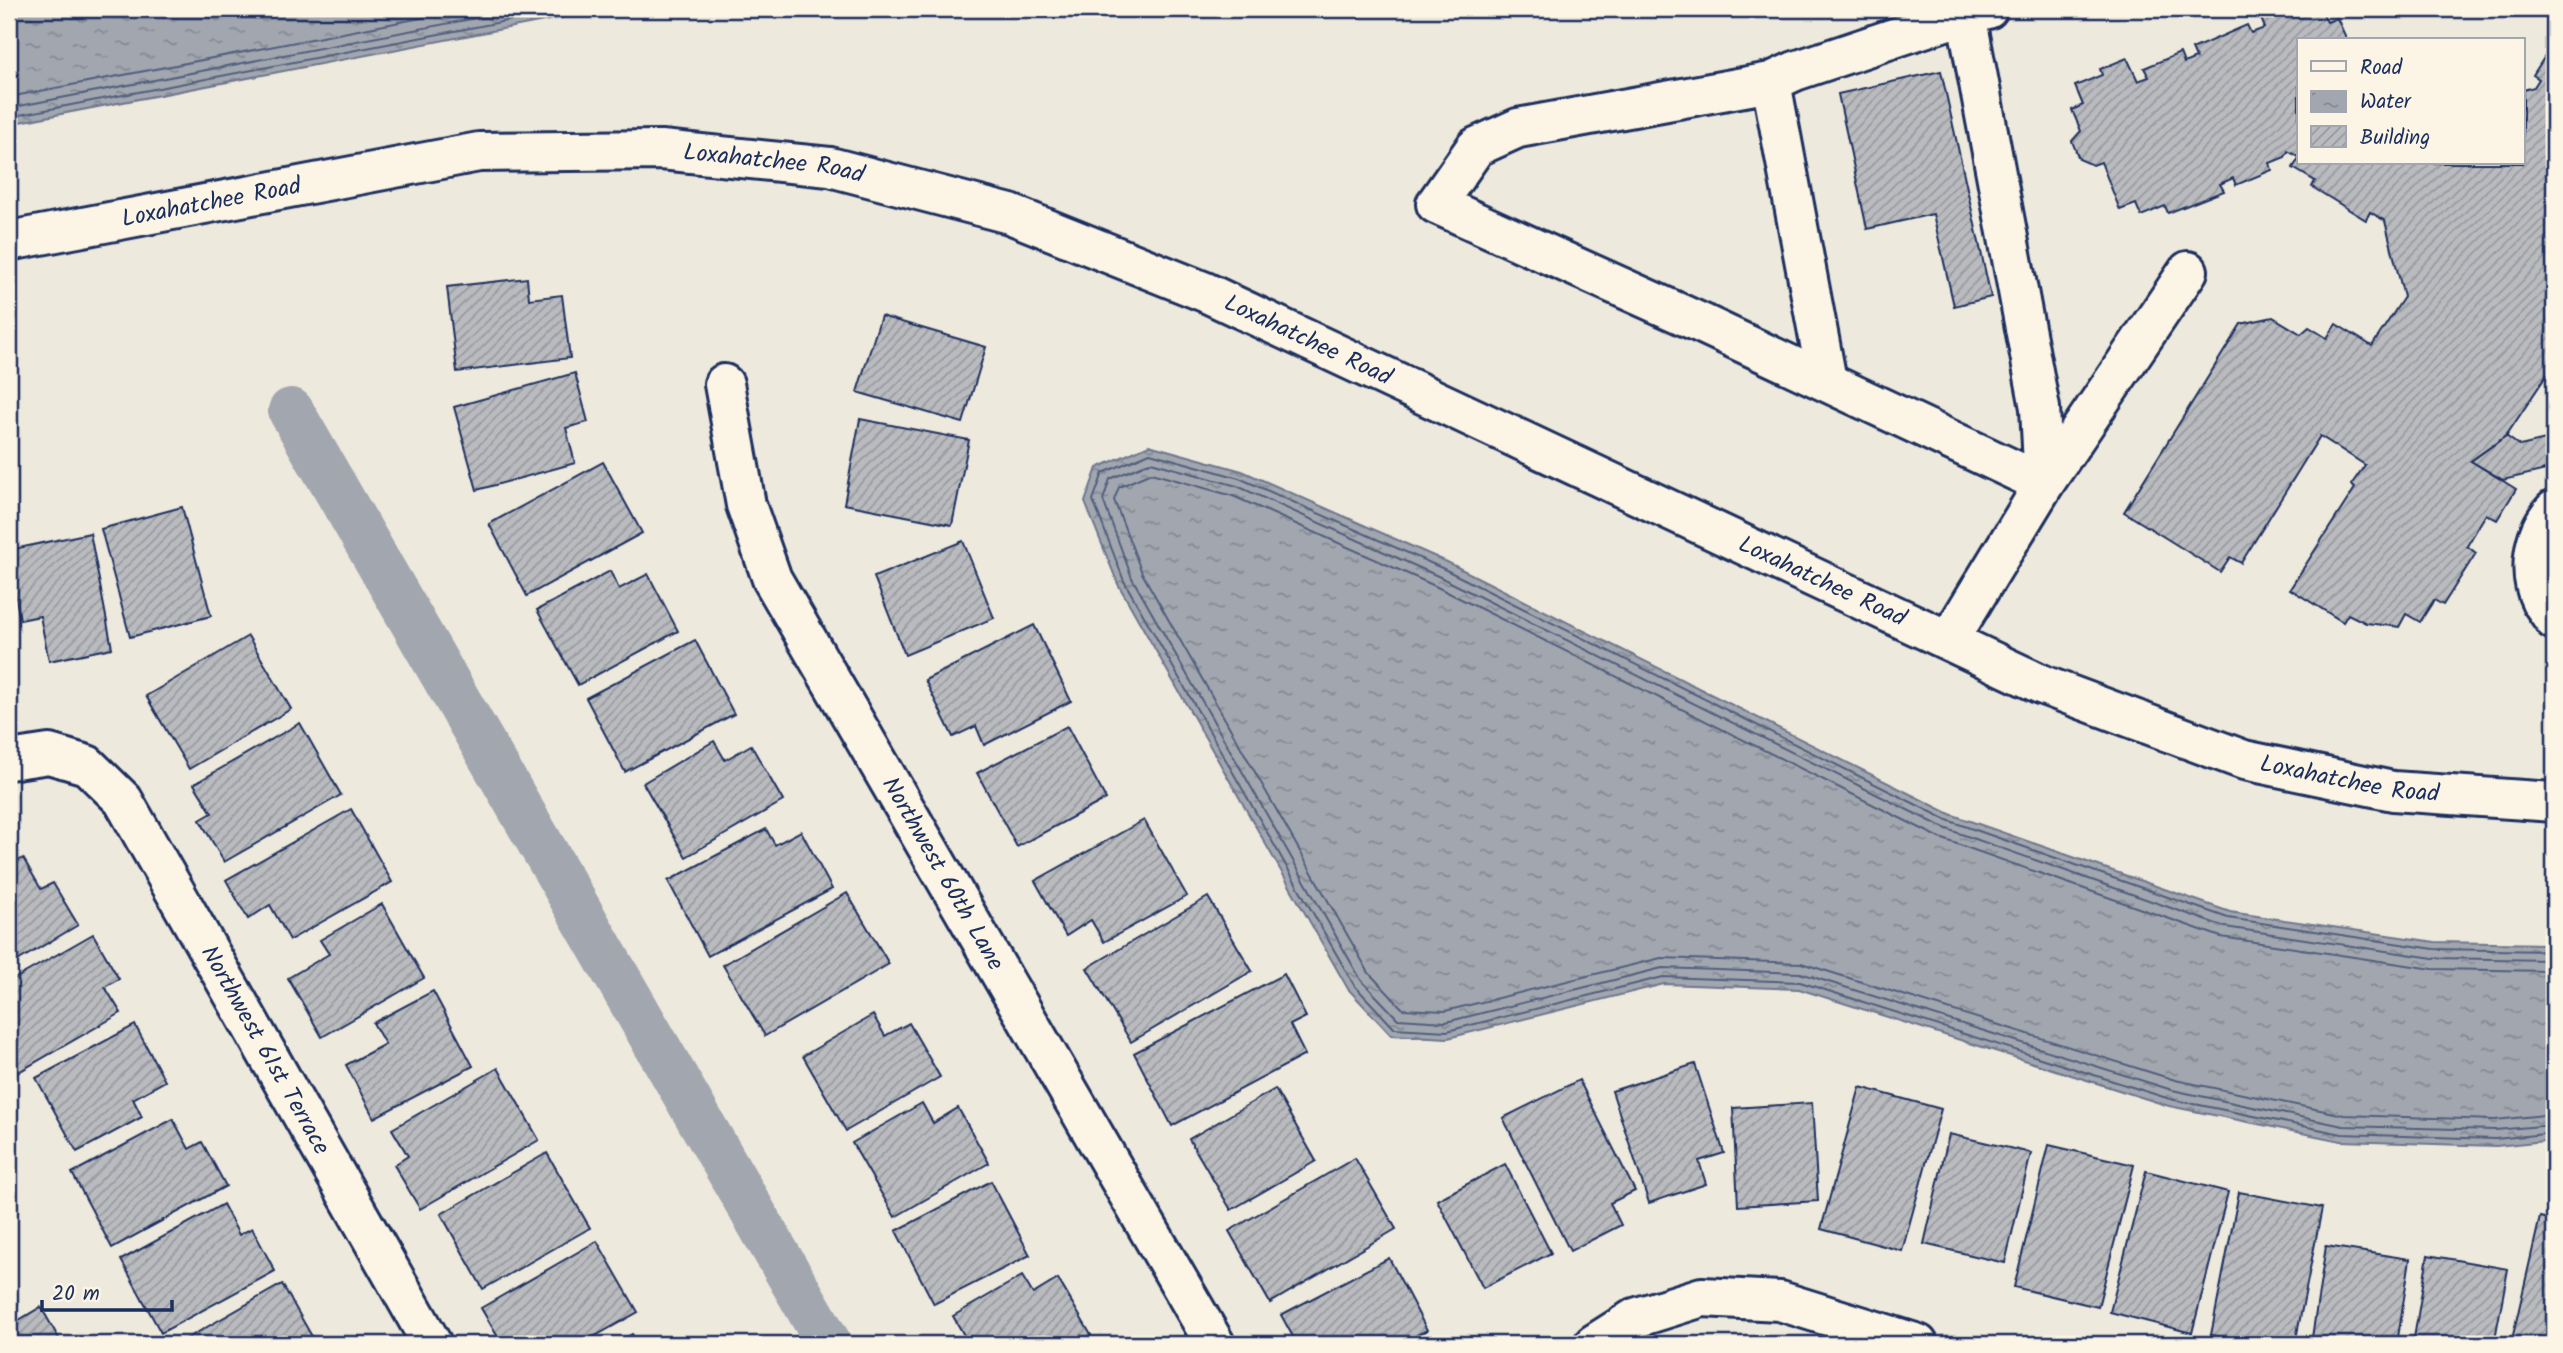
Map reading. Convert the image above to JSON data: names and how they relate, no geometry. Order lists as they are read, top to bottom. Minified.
{"streets":{"main road":["Loxahatchee Road","Northwest 60th Lane","Northwest 61st Terrace"]},"legend":["Road","Water","Building"],"scale_bar":"20 m"}
